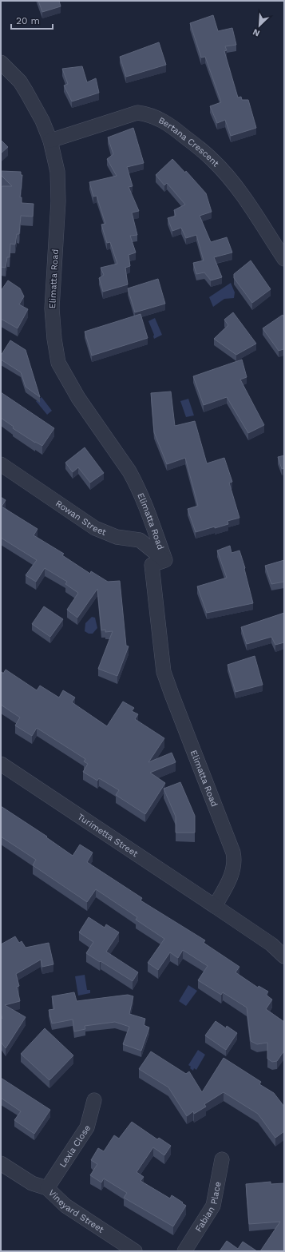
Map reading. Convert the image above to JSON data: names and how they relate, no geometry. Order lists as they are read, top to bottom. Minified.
{"streets":{"street":["Bertana Crescent","Elimatta Road","Rowan Street","Turimetta Street","Lexia Close","Fabian Place","Vineyard Street"]},"crossings":[["Bertana Crescent","Elimatta Road"],["Elimatta Road","Rowan Street"],["Elimatta Road","Turimetta Street"],["Lexia Close","Vineyard Street"]],"scale_bar":"20 m","north":"bottom left"}
